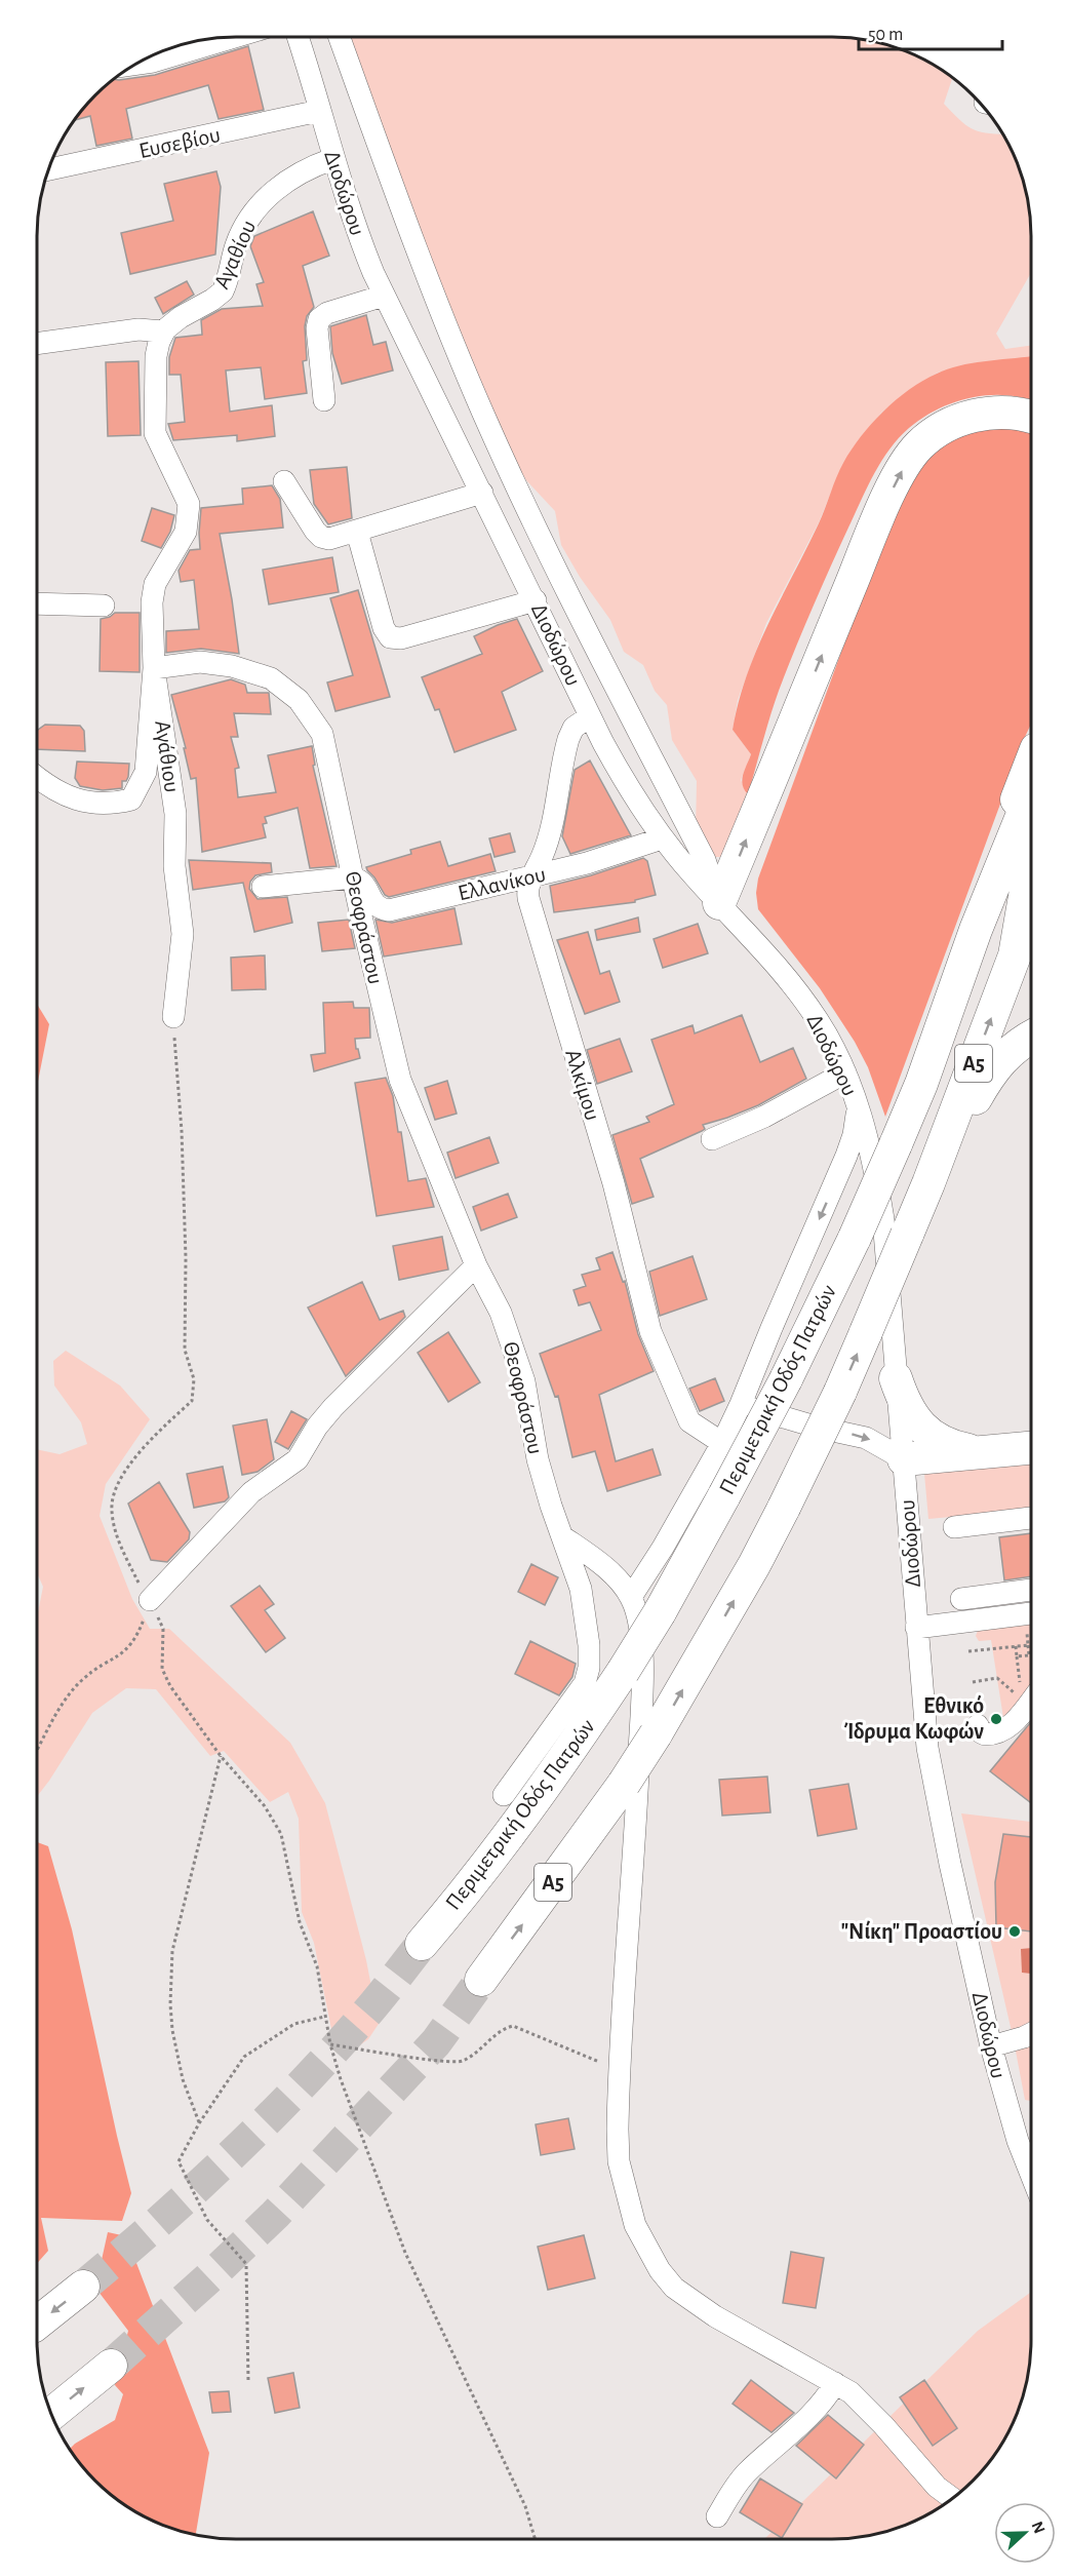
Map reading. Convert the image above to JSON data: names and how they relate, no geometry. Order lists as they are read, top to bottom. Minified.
{"streets":{"highway":["Α5","Περιμετρική Οδός Πατρών"],"street":["Ευσεβίου","Διοδώρου","Αγαθίου","Αγάθιου","Ελλανίκου","Θεοφράστου","Αλκίμου"]},"crossings":[["Ευσεβίου","Διοδώρου"],["Διοδώρου","Αγαθίου"],["Διοδώρου","Ελλανίκου"],["Διοδώρου","Αλκίμου"],["Αγαθίου","Αγάθιου"],["Αγάθιου","Θεοφράστου"],["Ελλανίκου","Θεοφράστου"],["Ελλανίκου","Αλκίμου"]],"places":["Εθνικό Ίδρυμα Κωφών","\"Νίκη\" Προαστίου"],"scale_bar":"50 m","north":"right"}
